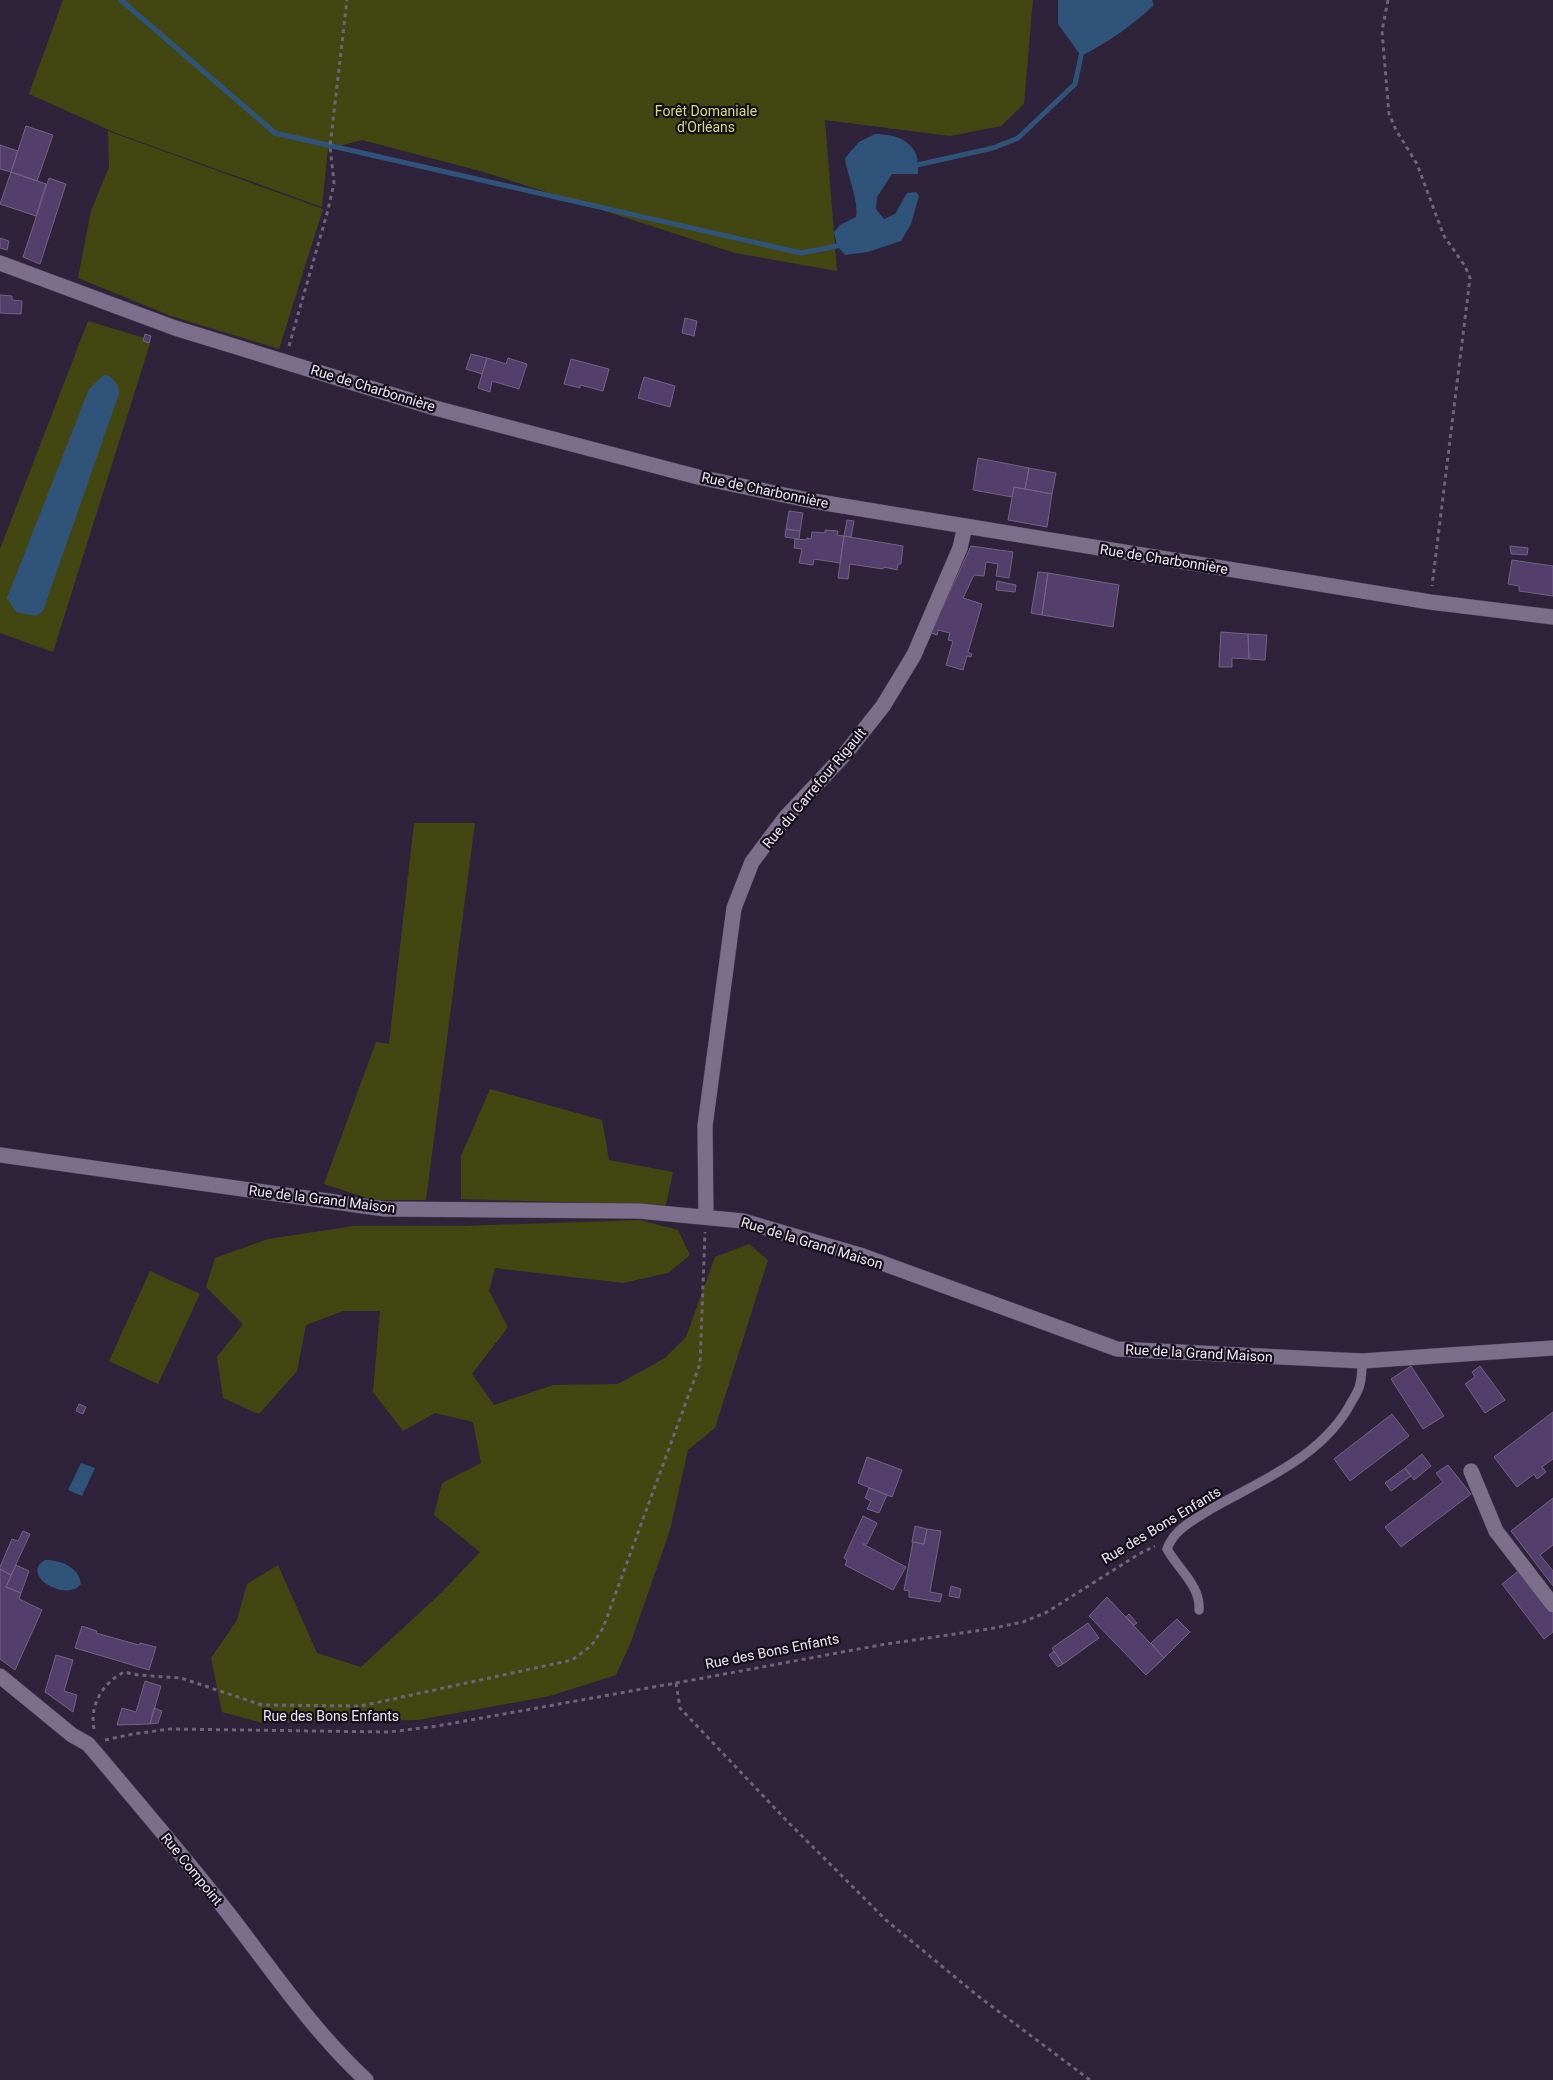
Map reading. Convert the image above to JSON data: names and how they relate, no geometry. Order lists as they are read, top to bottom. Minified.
{"streets":{"street":["Rue de Charbonnière","Rue du Carrefour Rigault","Rue de la Grand Maison","Rue Compoint"],"lane":["Rue des Bons Enfants"]},"crossings":[["Rue de Charbonnière","Rue du Carrefour Rigault"],["Rue du Carrefour Rigault","Rue de la Grand Maison"],["Rue de la Grand Maison","Rue des Bons Enfants"],["Rue des Bons Enfants","Rue Compoint"]],"parks":["Forêt Domaniale d'Orléans"]}
